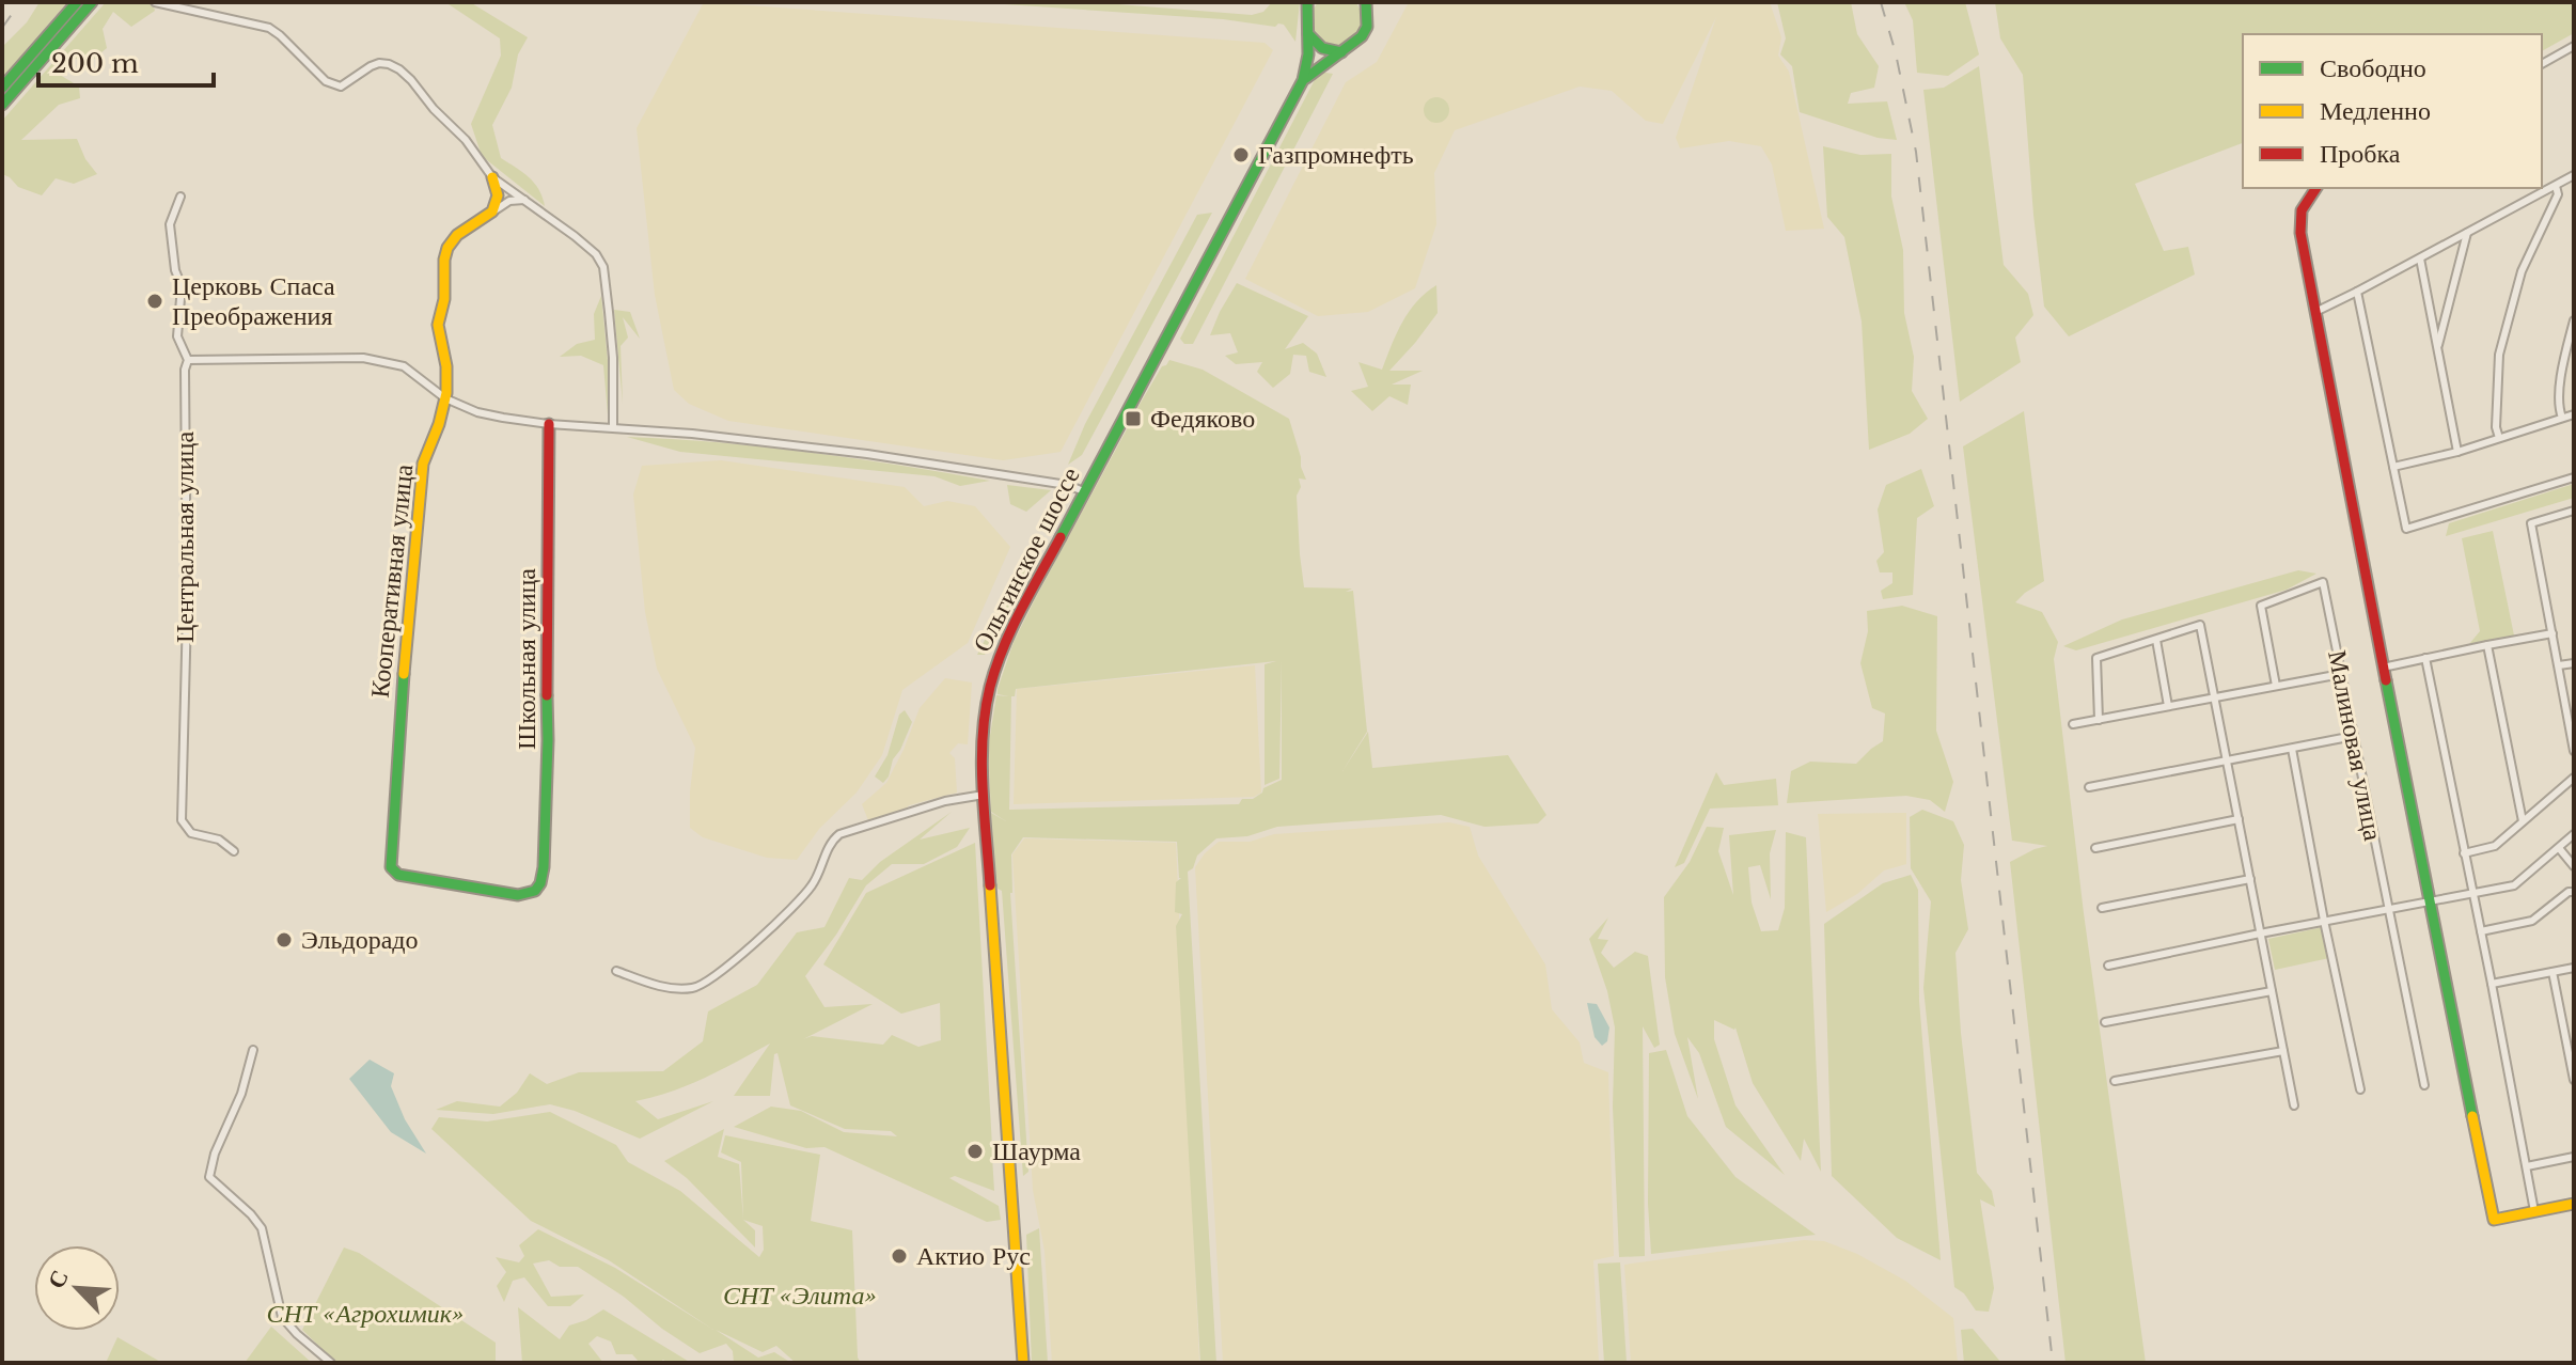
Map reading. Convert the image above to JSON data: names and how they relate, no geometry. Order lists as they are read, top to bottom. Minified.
{"streets":{"street":["Центральная улица","Ольгинское шоссе","Кооперативная улица","Школьная улица","Малиновая улица"]},"crossings":[["Кооперативная улица","Школьная улица"]],"parks":["СНТ «Элита»","СНТ «Агрохимик»"],"places":{"other":["Газпромнефть","Церковь Спаса Преображения","Эльдорадо","Шаурма","Актио Рус"],"transit":["Федяково"]},"legend":["Свободно","Медленно","Пробка"],"scale_bar":"200 m","north":"top left"}
